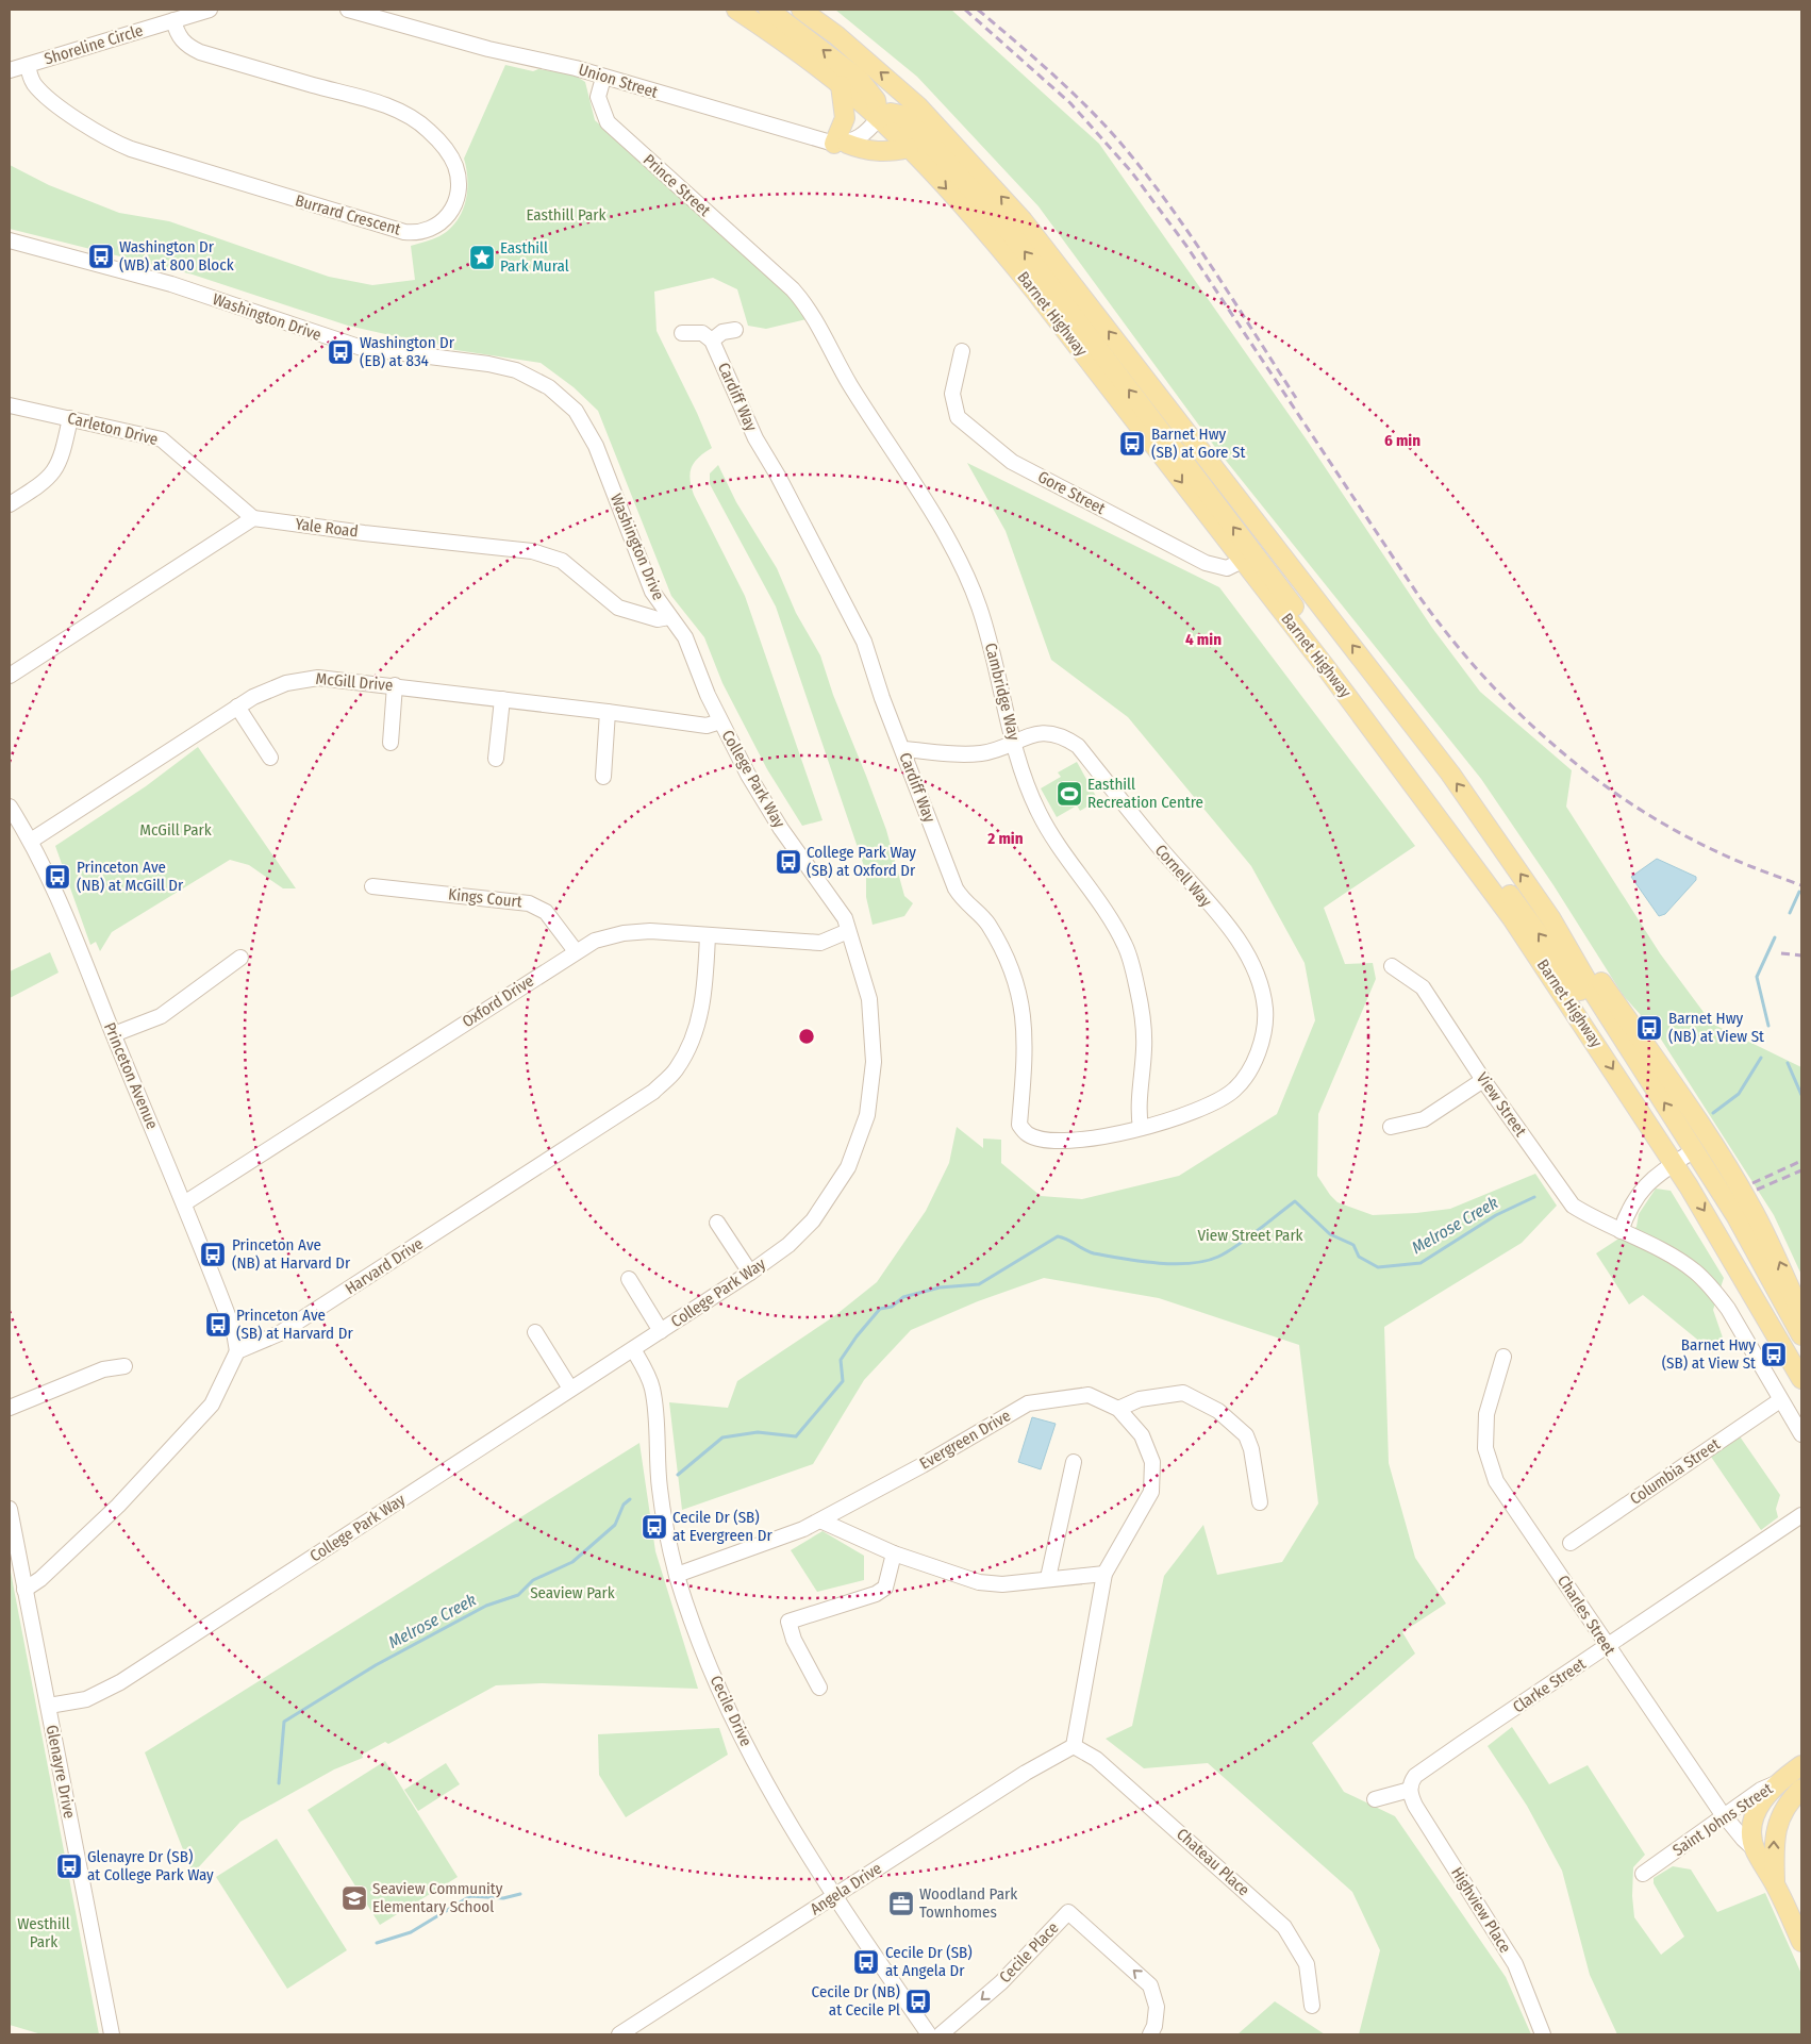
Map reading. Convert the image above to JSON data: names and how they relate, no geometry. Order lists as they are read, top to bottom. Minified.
{"streets":{"main road":["Barnet Highway","Saint Johns Street"],"street":["Shoreline Circle","Union Street","Prince Street","Burrard Crescent","Washington Drive","Cardiff Way","Carleton Drive","Gore Street","Yale Road","McGill Drive","Cambridge Way","College Park Way","Cornell Way","Kings Court","Oxford Drive","Princeton Avenue","View Street","Harvard Drive","Evergreen Drive","Columbia Street","Charles Street","Clarke Street","Cecile Drive","Glenayre Drive","Chateau Place","Angela Drive","Highview Place","Cecile Place"]},"crossings":[["Shoreline Circle","Burrard Crescent"],["Union Street","Prince Street"],["Prince Street","Cambridge Way"],["Barnet Highway","Gore Street"],["Washington Drive","Yale Road"],["Washington Drive","College Park Way"],["Cardiff Way","Cambridge Way"],["Cardiff Way","Cornell Way"],["Carleton Drive","Yale Road"],["Yale Road","College Park Way"],["McGill Drive","College Park Way"],["McGill Drive","Princeton Avenue"],["Cambridge Way","Cornell Way"],["College Park Way","Oxford Drive"],["College Park Way","Cecile Drive"],["College Park Way","Glenayre Drive"],["Kings Court","Oxford Drive"],["Oxford Drive","Princeton Avenue"],["Oxford Drive","Harvard Drive"],["Princeton Avenue","Harvard Drive"],["View Street","Columbia Street"],["Evergreen Drive","Cecile Drive"],["Evergreen Drive","Chateau Place"],["Evergreen Drive","Angela Drive"],["Charles Street","Clarke Street"],["Charles Street","Saint Johns Street"],["Clarke Street","Highview Place"],["Cecile Drive","Angela Drive"],["Chateau Place","Angela Drive"]],"water":["Melrose Creek"],"parks":["Easthill Park","McGill Park","View Street Park","Seaview Park","Westhill Park"],"places":{"bus stop":["Washington Dr (WB) at 800 Block","Washington Dr (EB) at 834","Barnet Hwy (SB) at Gore St","College Park Way (SB) at Oxford Dr","Princeton Ave (NB) at McGill Dr","Barnet Hwy (NB) at View St","Princeton Ave (NB) at Harvard Dr","Princeton Ave (SB) at Harvard Dr","Barnet Hwy (SB) at View St","Cecile Dr (SB) at Evergreen Dr","Glenayre Dr (SB) at College Park Way","Cecile Dr (SB) at Angela Dr","Cecile Dr (NB) at Cecile Pl"],"place":["Easthill Park Mural"],"sports":["Easthill Recreation Centre"],"school or university":["Seaview Community Elementary School"],"office":["Woodland Park Townhomes"]},"rings":["6 min","4 min","2 min"]}
